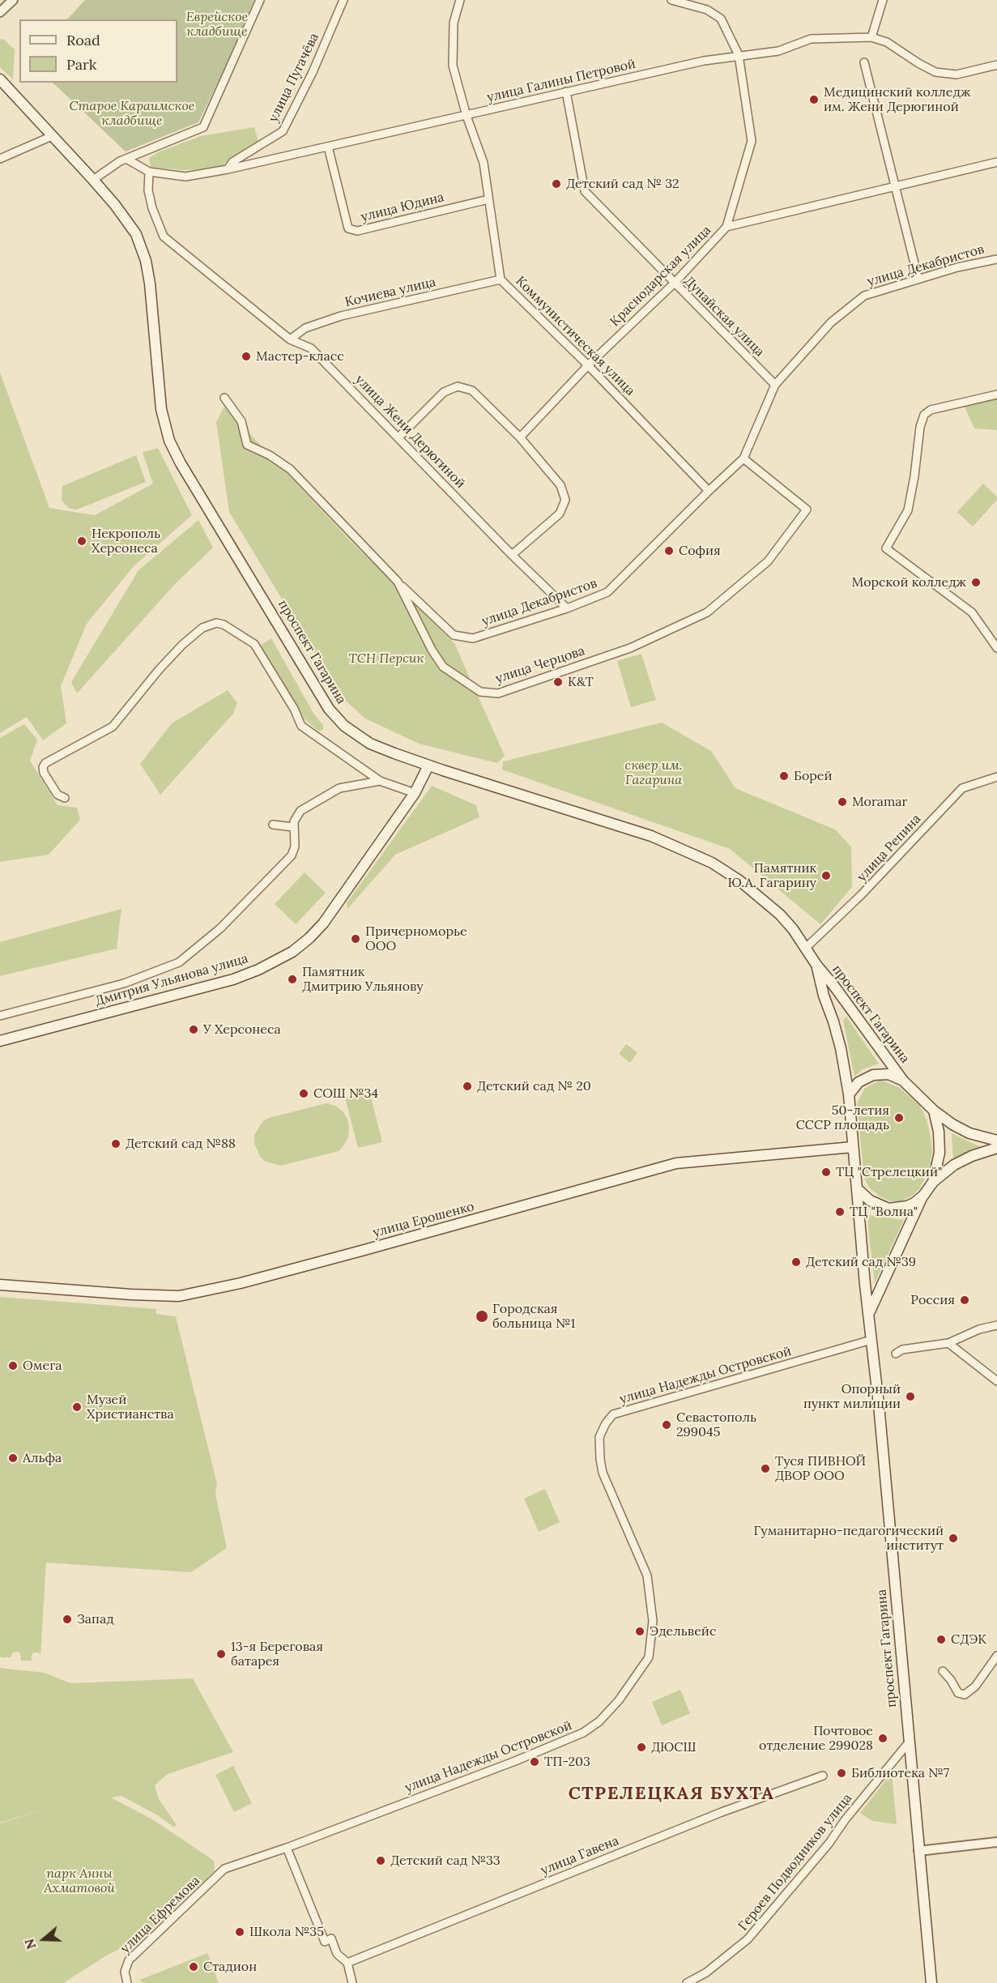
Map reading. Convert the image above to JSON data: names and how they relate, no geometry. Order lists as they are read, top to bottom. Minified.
{"streets":{"main road":["проспект Гагарина","Дмитрия Ульянова улица","улица Ерошенко"],"street":["улица Пугачёва","улица Галины Петровой","улица Юдина","улица Декабристов","Краснодарская улица","Кочиева улица","Дунайская улица","Коммунистическая улица","улица Жени Дерюгиной","улица Черцова","улица Репина","улица Надежды Островской","улица Гавена","Героев Подводников улица","улица Ефремова"]},"crossings":[["улица Пугачёва","улица Галины Петровой"],["улица Галины Петровой","улица Юдина"],["улица Галины Петровой","Дунайская улица"],["улица Галины Петровой","Коммунистическая улица"],["улица Галины Петровой","улица Жени Дерюгиной"],["улица Юдина","Коммунистическая улица"],["улица Декабристов","Дунайская улица"],["улица Декабристов","Коммунистическая улица"],["улица Декабристов","улица Жени Дерюгиной"],["улица Декабристов","улица Черцова"],["Краснодарская улица","Дунайская улица"],["Краснодарская улица","Коммунистическая улица"],["Кочиева улица","Коммунистическая улица"],["Кочиева улица","улица Жени Дерюгиной"],["проспект Гагарина","улица Репина"],["проспект Гагарина","Дмитрия Ульянова улица"],["проспект Гагарина","улица Ерошенко"],["проспект Гагарина","улица Надежды Островской"],["проспект Гагарина","Героев Подводников улица"],["улица Надежды Островской","улица Ефремова"]],"districts":["СТРЕЛЕЦКАЯ БУХТА"],"parks":["Еврейское кладбище","Старое Караимское кладбище","ТСН Персик","сквер им. Гагарина","парк Анны Ахматовой"],"places":["Медицинский колледж им. Жени Дерюгиной","Детский сад № 32","Мастер-класс","Некрополь Херсонеса","София","Морской колледж","К&Т","Борей","Moramar","Памятник Ю.А. Гагарину","Причерноморье ООО","Памятник Дмитрию Ульянову","У Херсонеса","Детский сад № 20","СОШ №34","50-летия СССР площадь","Детский сад №88","ТЦ \"Стрелецкий\"","ТЦ \"Волна\"","Детский сад №39","Россия","Городская больница №1","Омега","Опорный пункт милиции","Музей Христианства","Севастополь 299045","Альфа","Туся ПИВНОЙ ДВОР ООО","Гуманитарно-педагогический институт","Запад","Эдельвейс","СДЭК","13-я Береговая батарея","Почтовое отделение 299028","ДЮСШ","ТП-203","Библиотека №7","Детский сад №33","Школа №35","Стадион"],"legend":["Road","Park"],"north":"left"}
